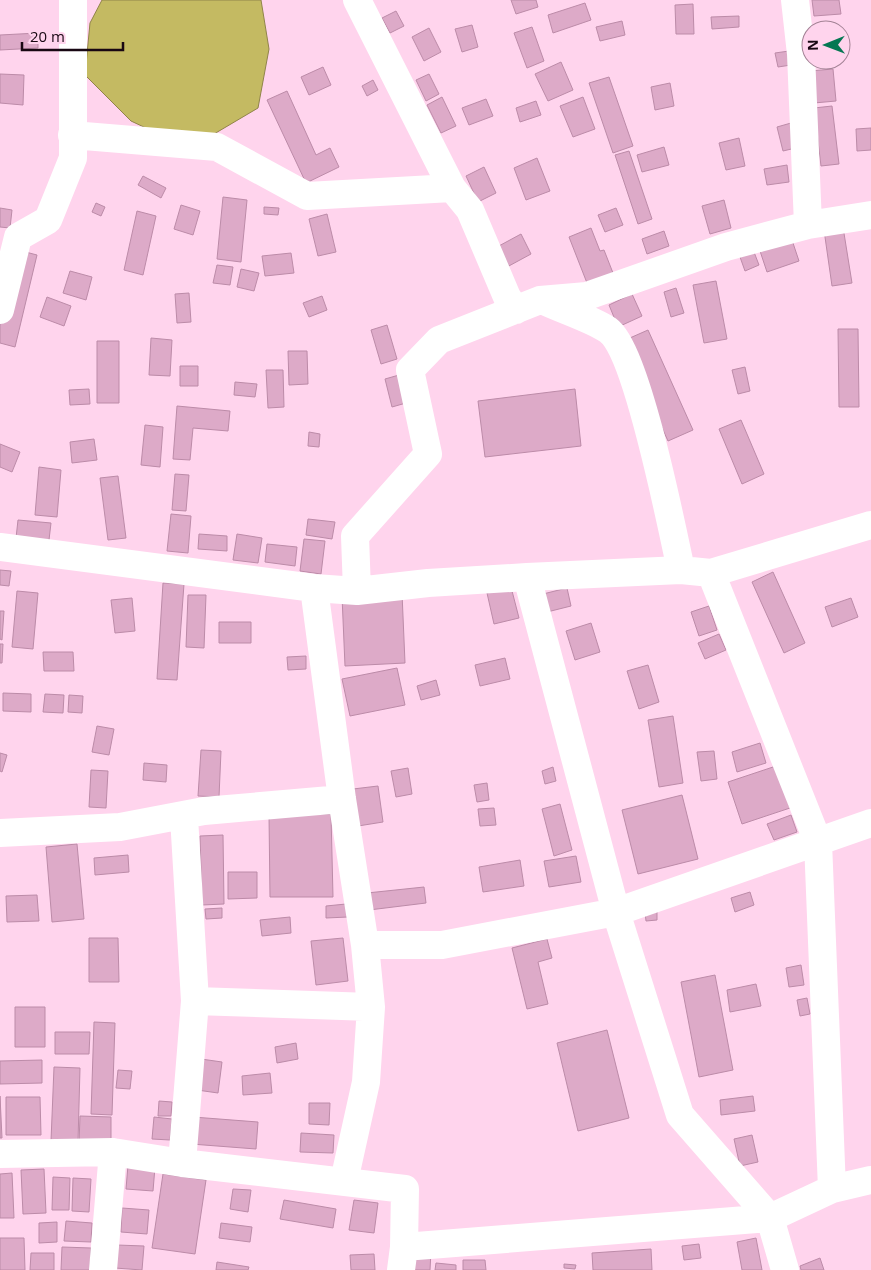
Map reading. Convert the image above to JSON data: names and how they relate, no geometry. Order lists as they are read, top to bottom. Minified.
{"scale_bar":"20 m","north":"left"}
